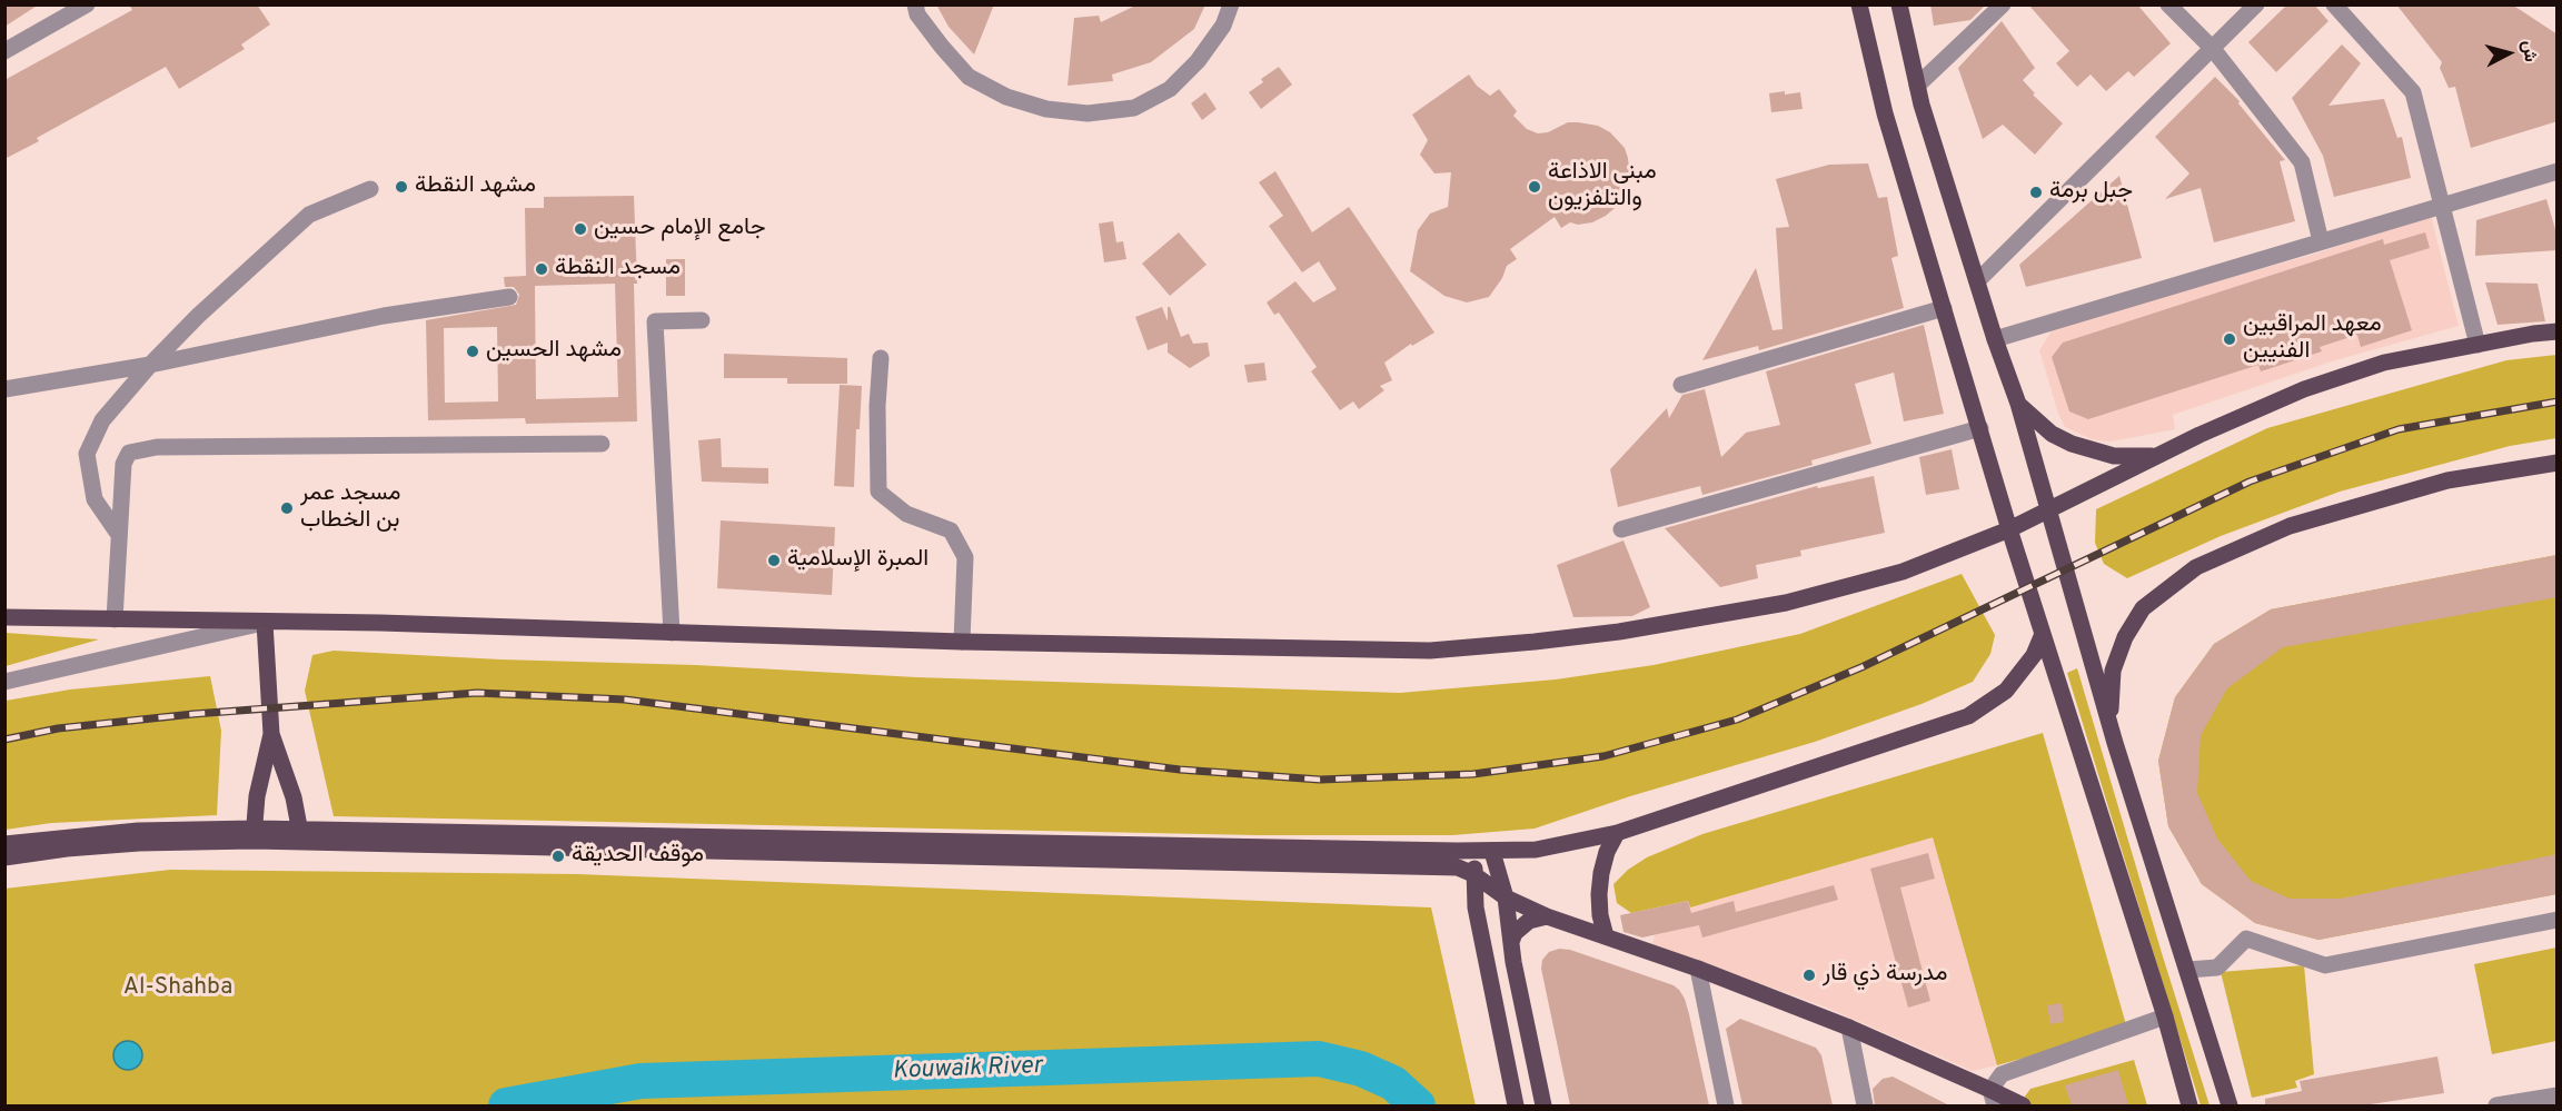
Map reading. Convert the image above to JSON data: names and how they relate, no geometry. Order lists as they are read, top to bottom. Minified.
{"water":["Kouwaik River"],"parks":["Al-Shahba"],"places":["مشهد النقطة","مبنى الاذاعة والتلفزيون","جبل برمة","جامع الإمام حسين","مسجد النقطة","معهد المراقبين الفنيين","مشهد الحسين","مسجد عمر بن الخطاب","المبرة الإسلامية","موقف الحديقة","مدرسة ذي قار"],"north":"right"}
